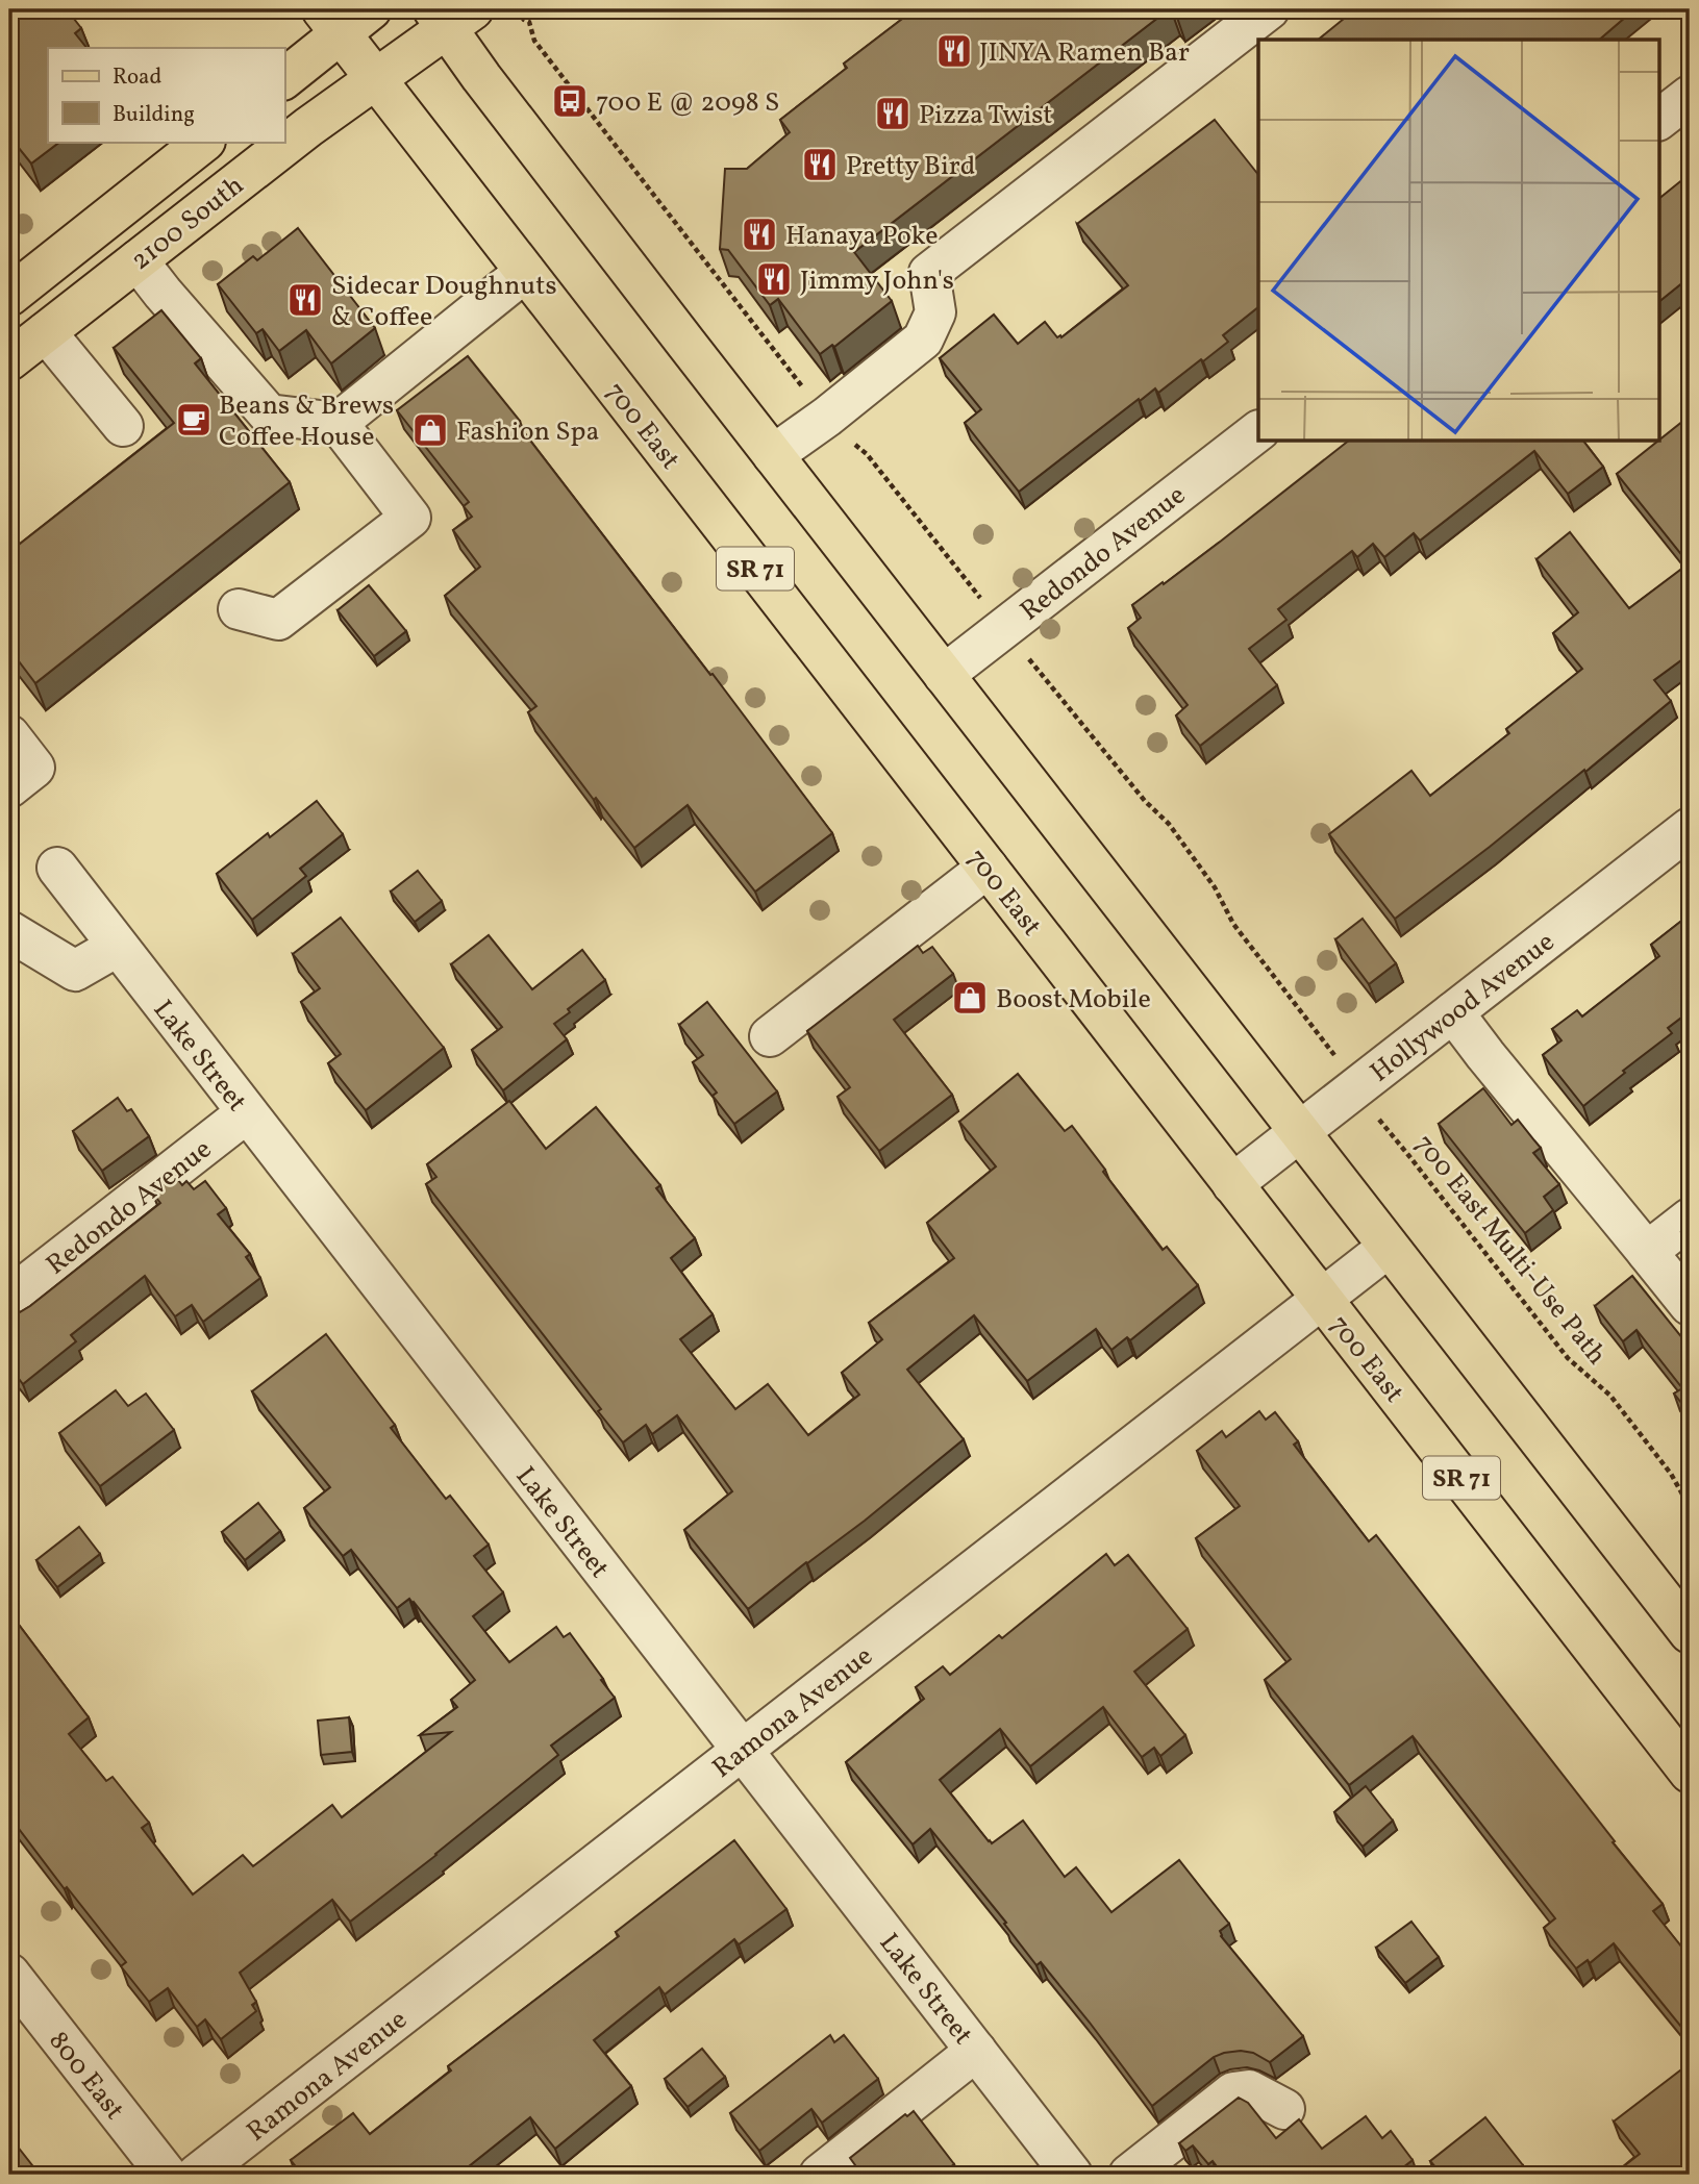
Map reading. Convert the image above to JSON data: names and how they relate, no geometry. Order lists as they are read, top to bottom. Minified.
{"streets":{"main road":["2100 South","700 East","SR 71"],"street":["Redondo Avenue","Hollywood Avenue","Lake Street","Ramona Avenue","800 East"],"path":["700 East Multi-Use Path"]},"crossings":[["2100 South","700 East"],["2100 South","SR 71"],["700 East","Hollywood Avenue"],["700 East","Ramona Avenue"],["Redondo Avenue","SR 71"],["Redondo Avenue","Lake Street"],["SR 71","Hollywood Avenue"],["SR 71","Ramona Avenue"],["Lake Street","Ramona Avenue"]],"places":{"restaurant":["JINYA Ramen Bar","Pizza Twist","Pretty Bird","Hanaya Poke","Jimmy John's","Sidecar Doughnuts & Coffee"],"bus stop":["700 E @ 2098 S"],"cafe":["Beans & Brews Coffee House"],"shop":["Fashion Spa","Boost Mobile"]},"legend":["Road","Building"]}
